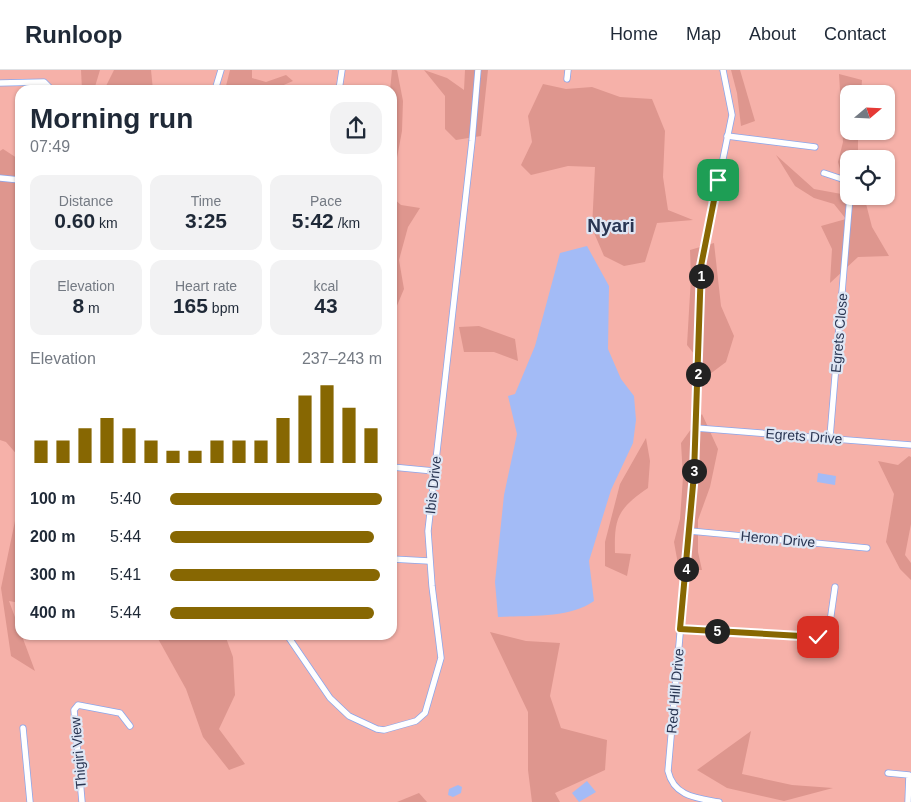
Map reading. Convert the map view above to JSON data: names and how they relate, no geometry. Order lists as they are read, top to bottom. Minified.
{"streets":{"street":["Egrets Close","Egrets Drive","Ibis Drive","Heron Drive","Red Hill Drive","Thigiri View"]},"crossings":[["Egrets Close","Egrets Drive"],["Egrets Drive","Red Hill Drive"],["Heron Drive","Red Hill Drive"]],"districts":["Nyari"],"north":"right","page":{"header":"Runloop","nav":["Home","Map","About","Contact"],"heading":["Morning run","07:49"],"stats":[["Distance","0.60 km"],["Time","3:25"],["Pace","5:42 /km"],["Elevation","8 m"],["Heart rate","165 bpm"],["kcal","43"]],"pins":["1","2","3","4","5"],"chart":["Elevation","237–243 m"],"list":[{"name":"100 m","note":"5:40"},{"name":"200 m","note":"5:44"},{"name":"300 m","note":"5:41"},{"name":"400 m","note":"5:44"}]}}
